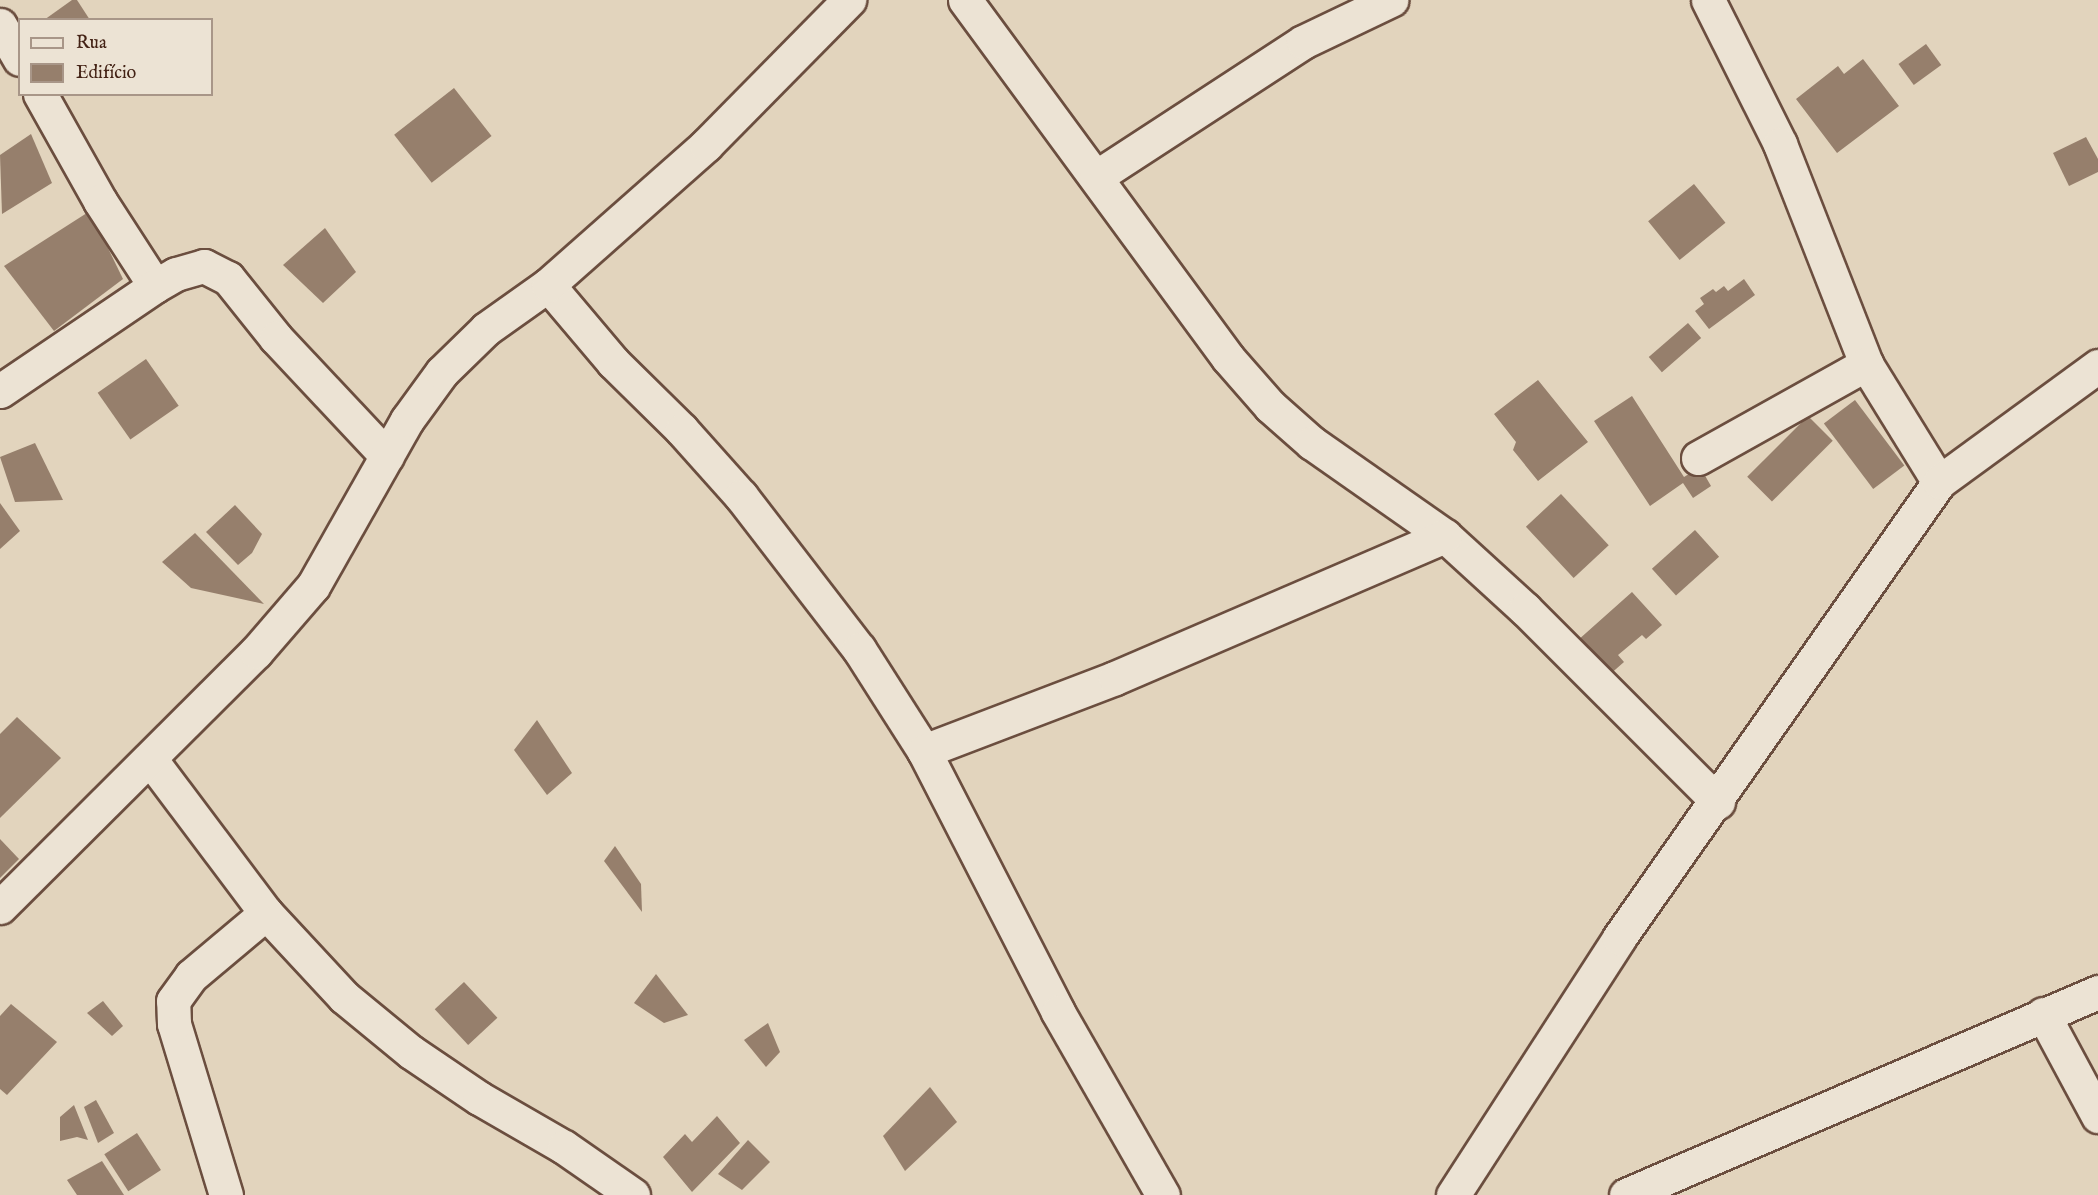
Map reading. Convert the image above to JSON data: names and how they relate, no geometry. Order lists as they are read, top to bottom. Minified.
{"legend":["Rua","Edifício"]}
